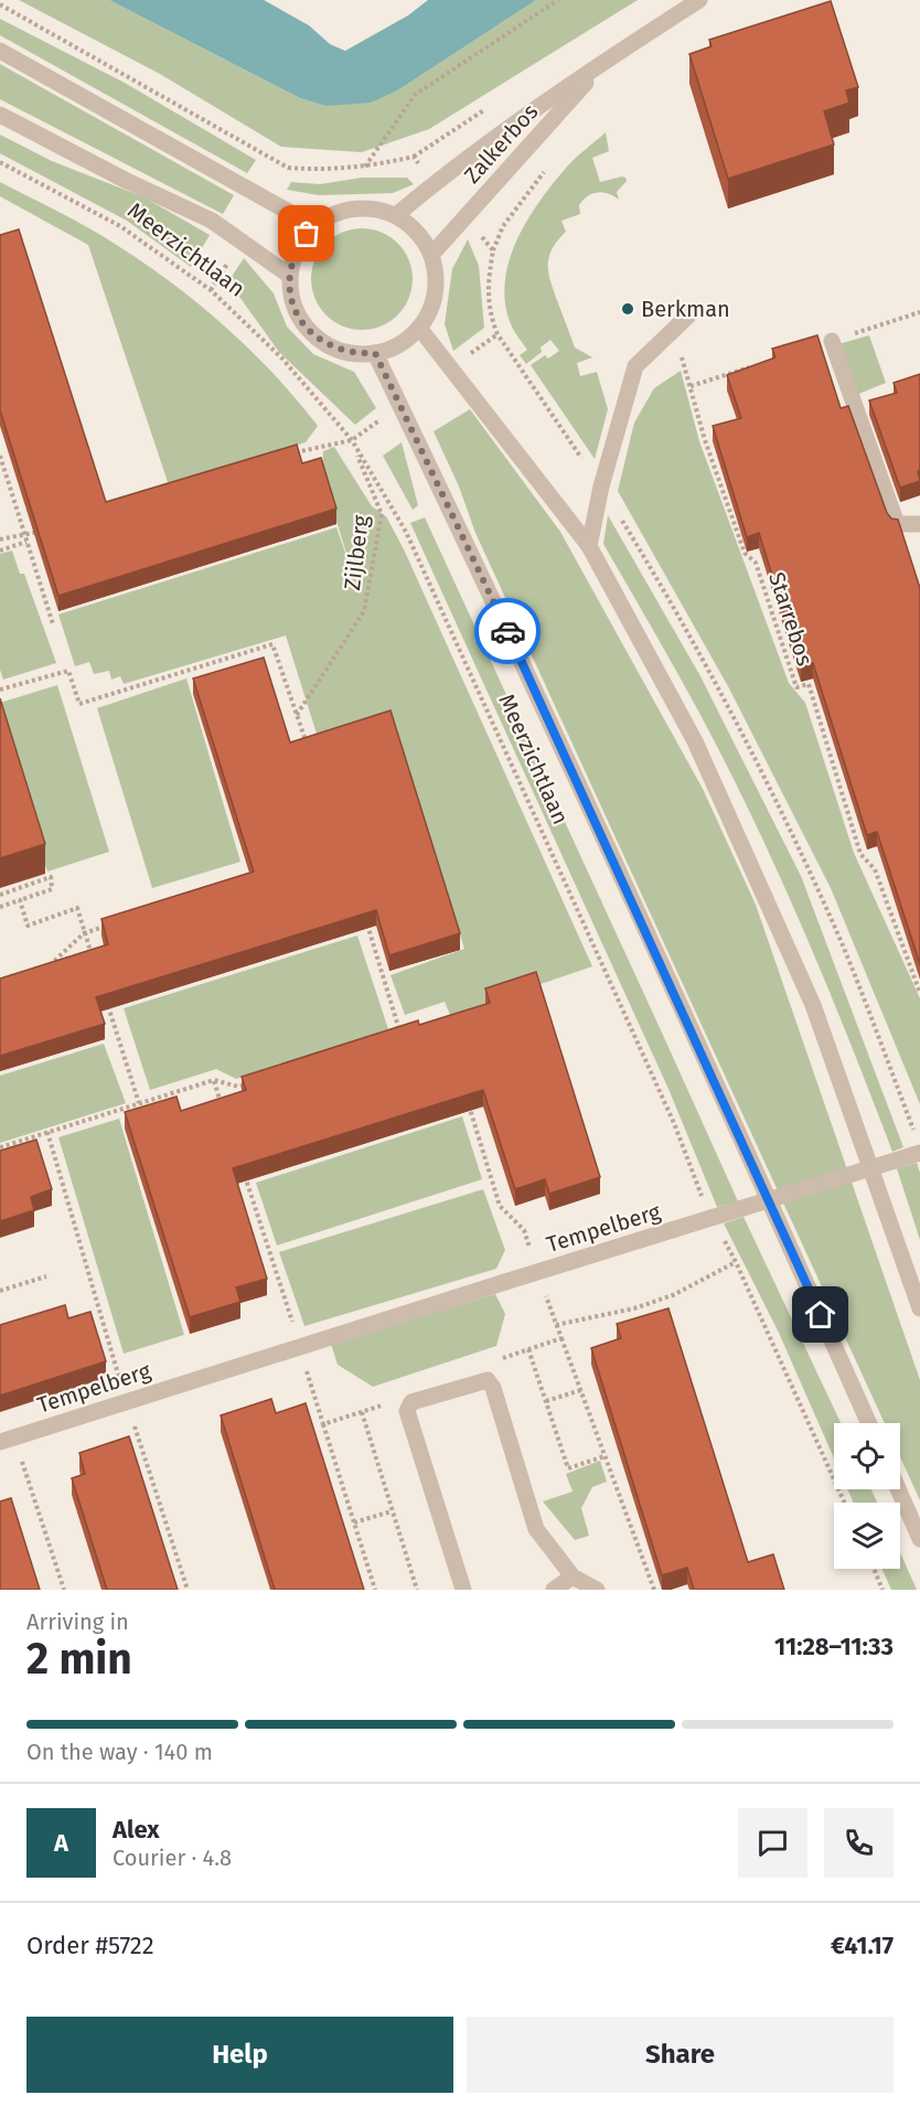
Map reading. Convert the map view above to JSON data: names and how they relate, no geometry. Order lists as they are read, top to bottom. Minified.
{"streets":{"street":["Zalkerbos","Meerzichtlaan","Tempelberg"],"path":["Zijlberg","Starrebos"]},"crossings":[["Zalkerbos","Meerzichtlaan"],["Meerzichtlaan","Zijlberg"]],"places":["Berkman"],"page":{"heading":["2 min","Arriving in","11:28–11:33"],"panel":["Alex","Courier · 4.8","Order #5722","€41.17"],"bar":"On the way · 140 m","round":"A","buttons":["Help","Share"]}}
